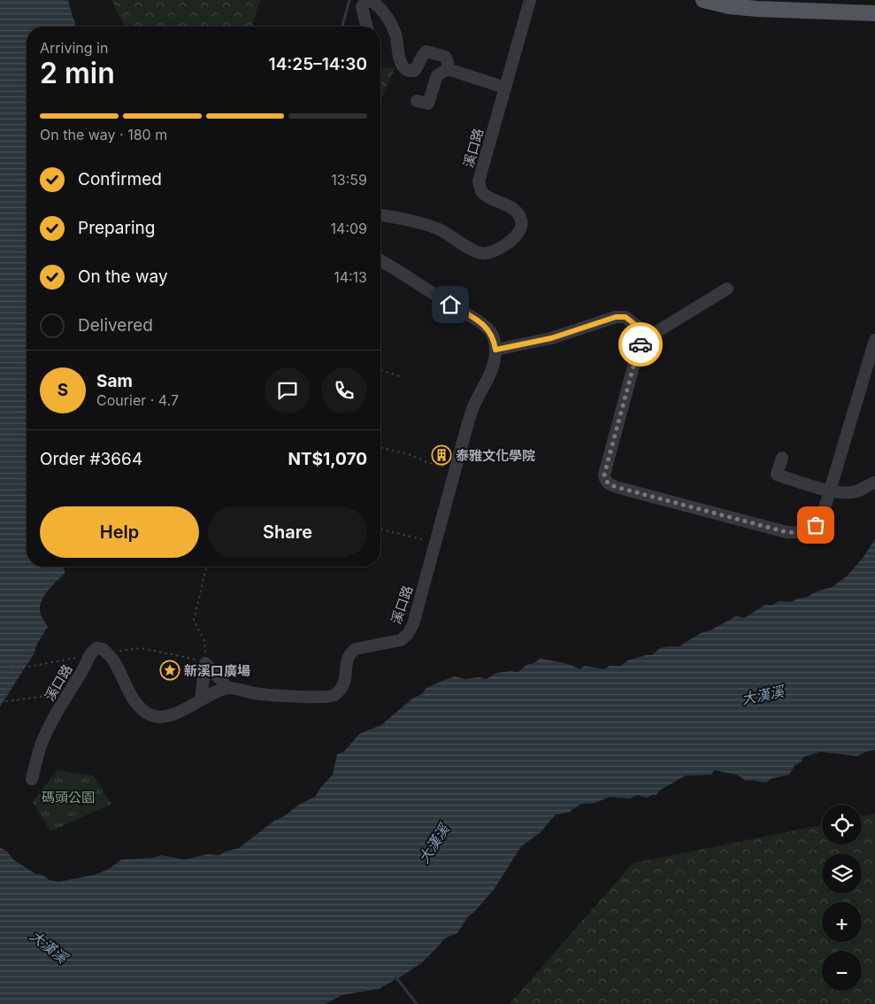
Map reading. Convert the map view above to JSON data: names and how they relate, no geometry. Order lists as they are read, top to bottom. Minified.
{"streets":{"lane":["溪口路"]},"water":["大漢溪"],"parks":["碼頭公園"],"places":{"building":["泰雅文化學院"],"place":["新溪口廣場"]},"page":{"heading":["2 min","Arriving in","14:25–14:30"],"panel":["Sam","Courier · 4.7","Order #3664","NT$1,070"],"bar":"On the way · 180 m","list":[["Confirmed","13:59"],["Preparing","14:09"],["On the way","14:13"],"Delivered"],"round":"S","buttons":["Help","Share"],"map_buttons":["+","−"]}}
